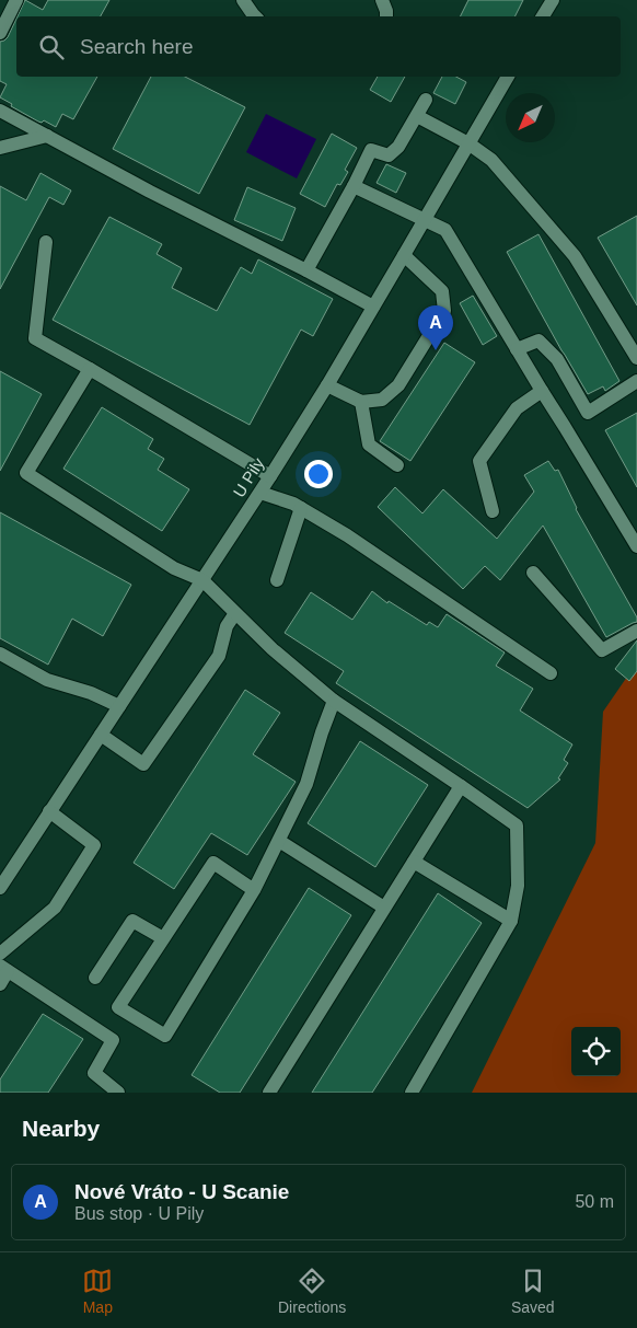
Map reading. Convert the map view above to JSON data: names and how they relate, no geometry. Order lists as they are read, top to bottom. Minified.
{"streets":{"street":["U Pily"]},"north":"bottom left","page":{"search":"Search here","pins":"A","heading":"Nearby","list":[{"mark":"A","name":"Nové Vráto - U Scanie","note":"Bus stop · U Pily","value":"50 m"}],"nav":["Map","Directions","Saved"]}}
